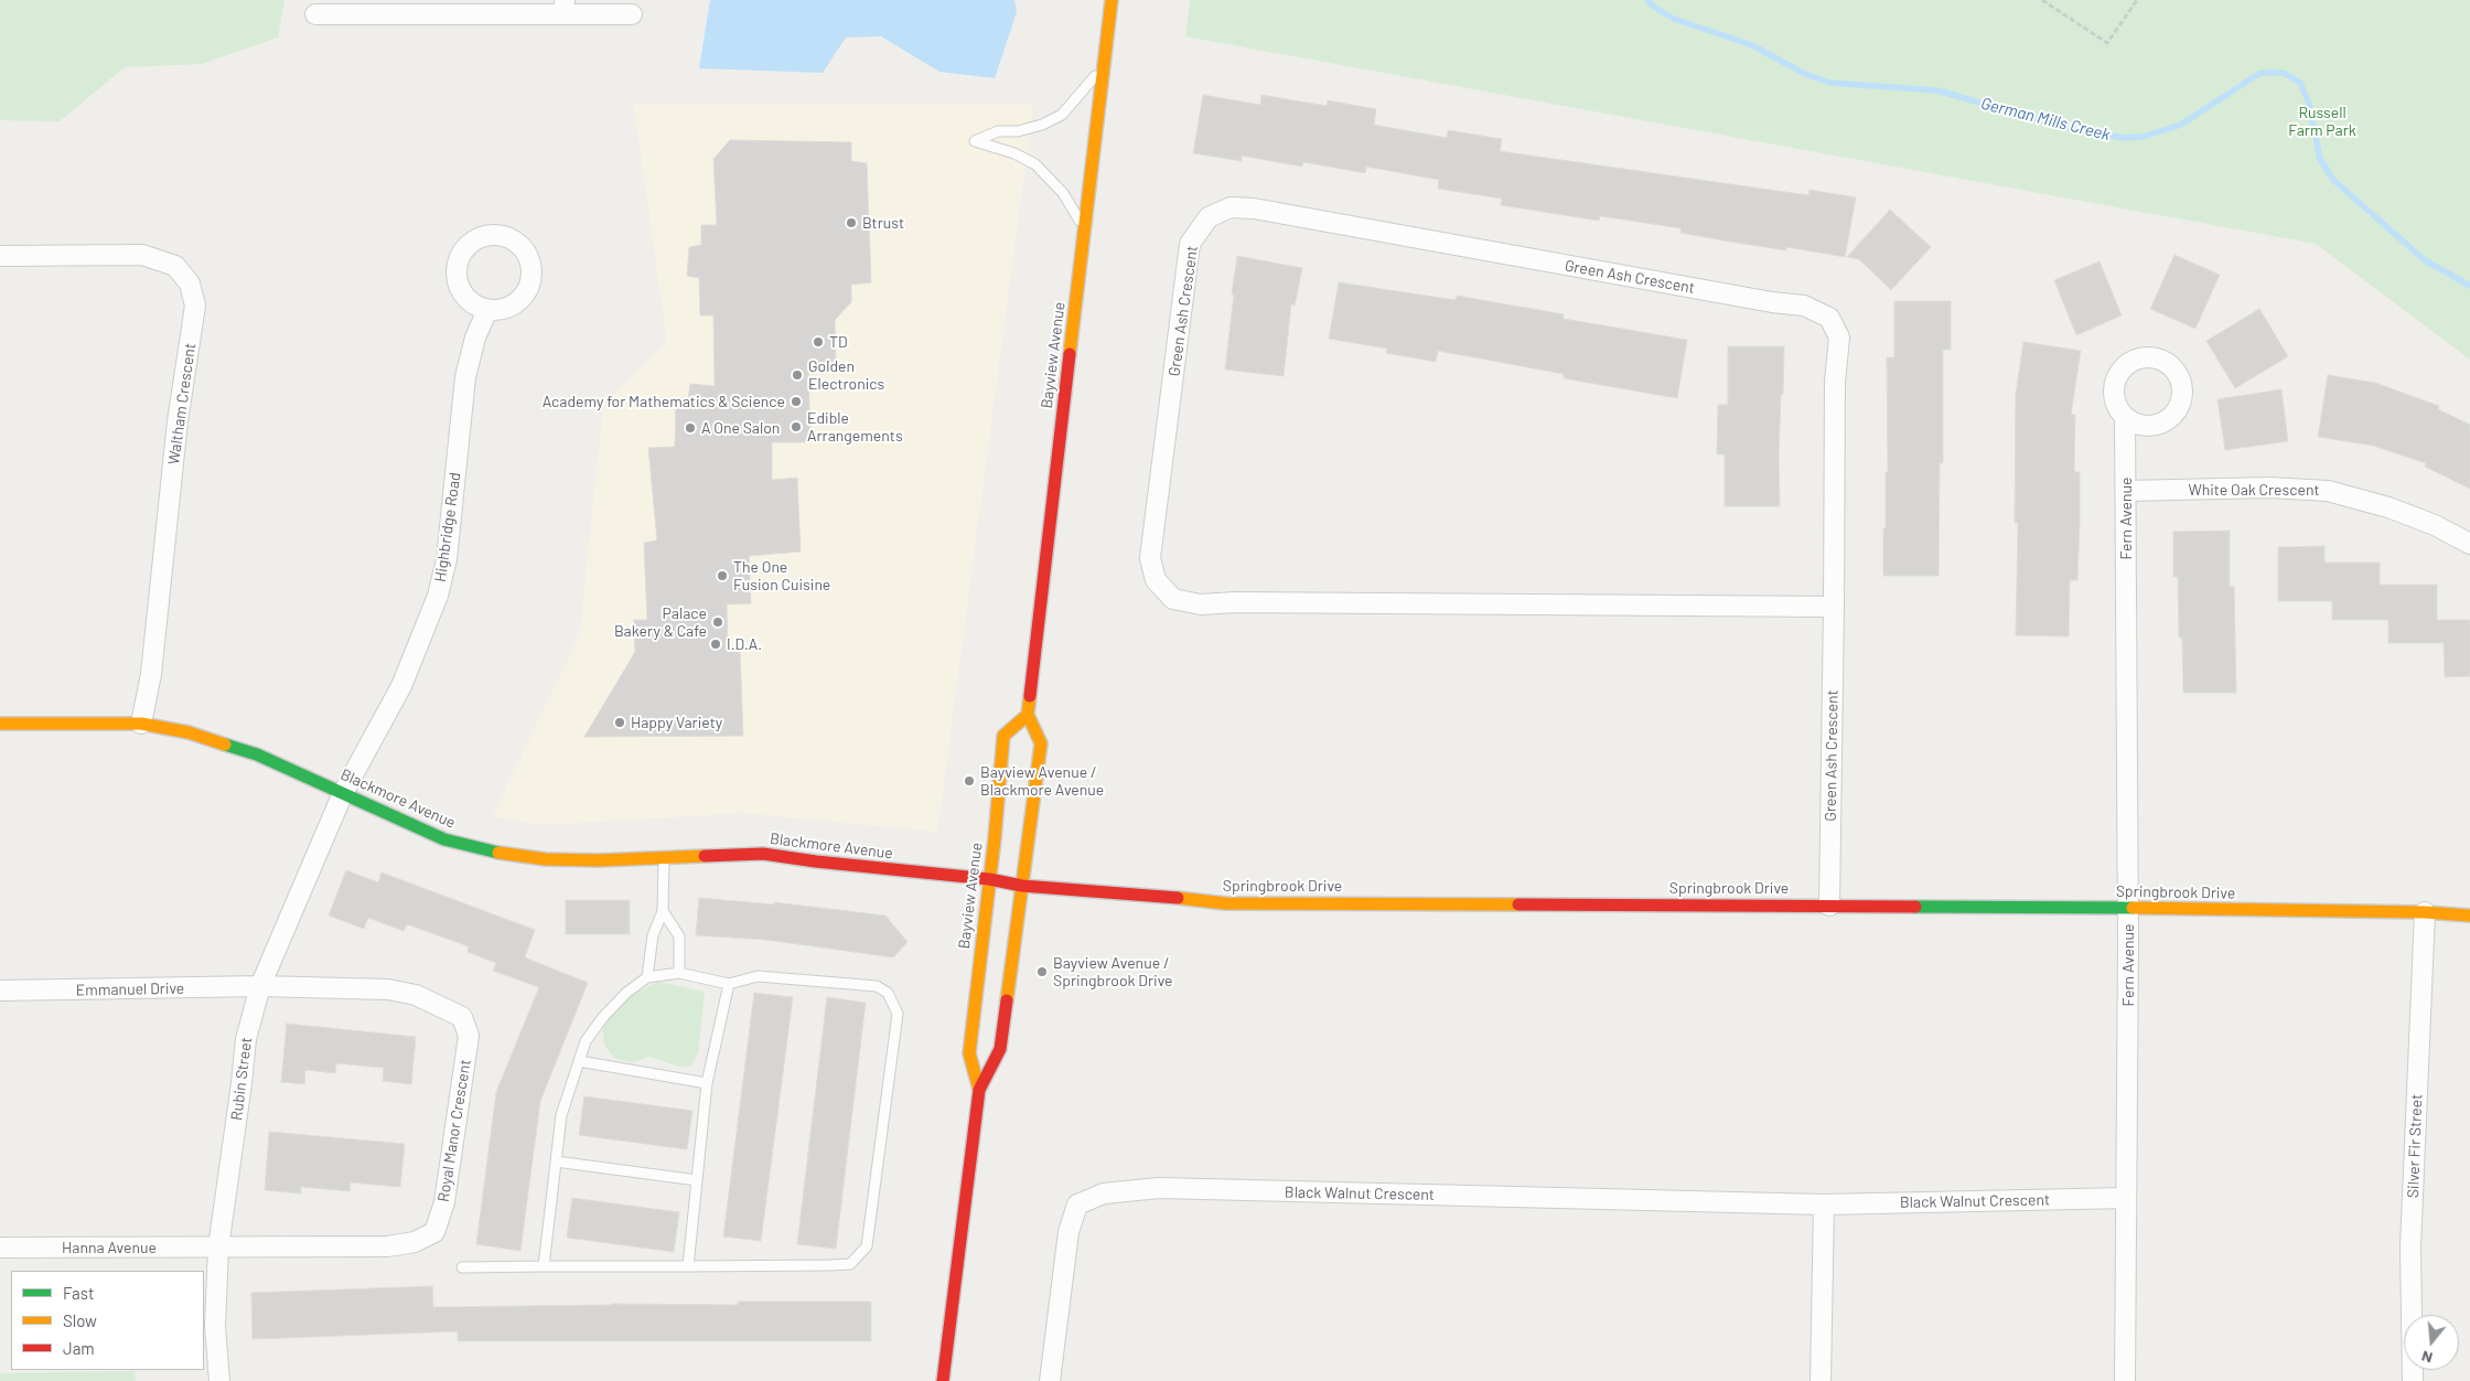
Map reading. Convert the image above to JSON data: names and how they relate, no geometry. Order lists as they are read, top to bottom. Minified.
{"streets":{"street":["Green Ash Crescent","Bayview Avenue","Waltham Crescent","White Oak Crescent","Fern Avenue","Highbridge Road","Blackmore Avenue","Springbrook Drive","Emmanuel Drive","Rubin Street","Royal Manor Crescent","Silver Fir Street","Black Walnut Crescent","Hanna Avenue"]},"crossings":[["Green Ash Crescent","Springbrook Drive"],["Bayview Avenue","Blackmore Avenue"],["Bayview Avenue","Springbrook Drive"],["Waltham Crescent","Blackmore Avenue"],["White Oak Crescent","Fern Avenue"],["Fern Avenue","Springbrook Drive"],["Fern Avenue","Black Walnut Crescent"],["Highbridge Road","Blackmore Avenue"],["Highbridge Road","Rubin Street"],["Blackmore Avenue","Springbrook Drive"],["Blackmore Avenue","Rubin Street"],["Springbrook Drive","Silver Fir Street"],["Emmanuel Drive","Rubin Street"],["Emmanuel Drive","Royal Manor Crescent"],["Rubin Street","Royal Manor Crescent"],["Rubin Street","Hanna Avenue"],["Royal Manor Crescent","Hanna Avenue"]],"water":["German Mills Creek"],"parks":["Russell Farm Park"],"places":["Btrust","TD","Golden Electronics","Academy for Mathematics & Science","Edible Arrangements","A One Salon","The One Fusion Cuisine","Palace Bakery & Cafe","I.D.A.","Happy Variety","Bayview Avenue / Blackmore Avenue","Bayview Avenue / Springbrook Drive"],"legend":["Fast","Slow","Jam"],"north":"bottom"}
